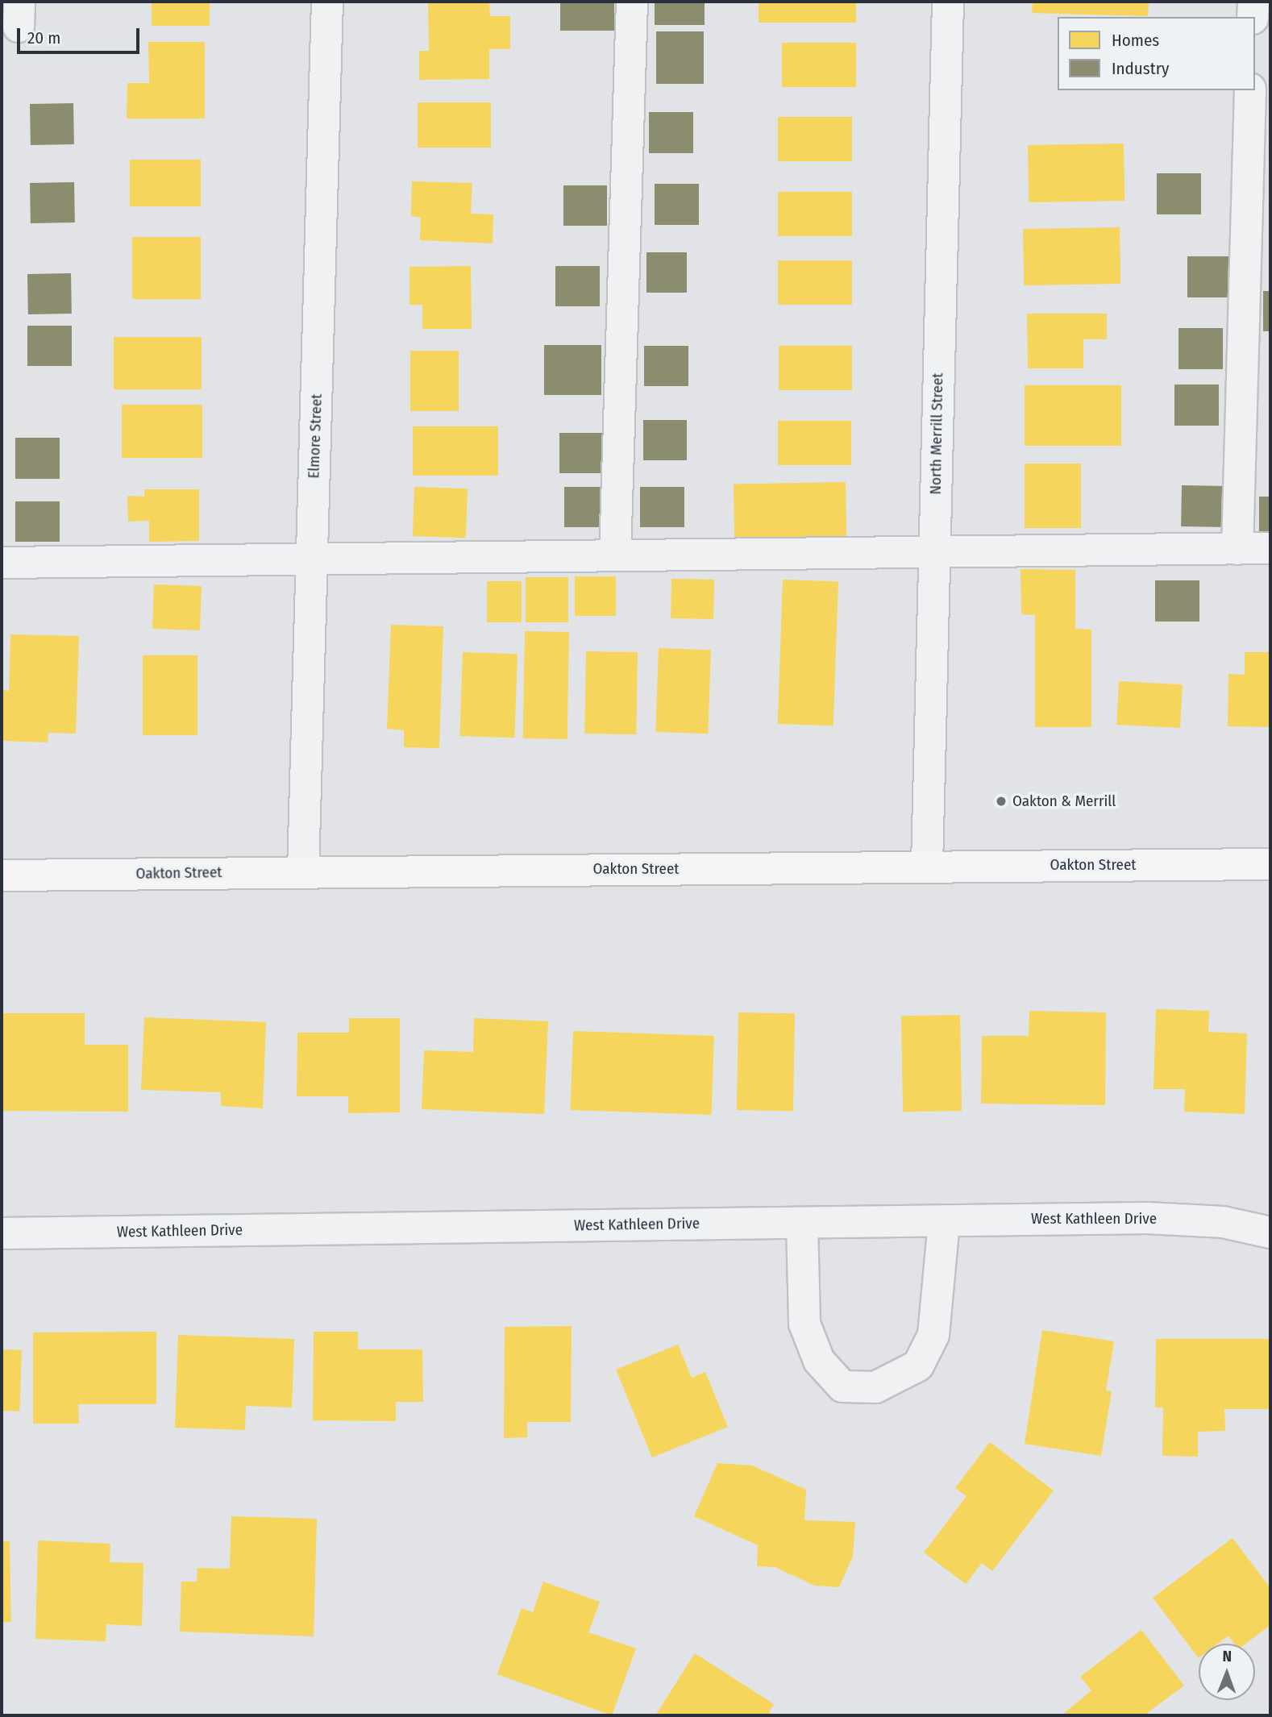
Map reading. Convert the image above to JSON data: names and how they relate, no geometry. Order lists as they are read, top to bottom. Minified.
{"streets":{"main road":["Oakton Street"],"street":["North Merrill Street","Elmore Street","West Kathleen Drive"]},"crossings":[["North Merrill Street","Oakton Street"],["Elmore Street","Oakton Street"]],"places":["Oakton & Merrill"],"legend":["Homes","Industry"],"scale_bar":"20 m","north":"top"}
